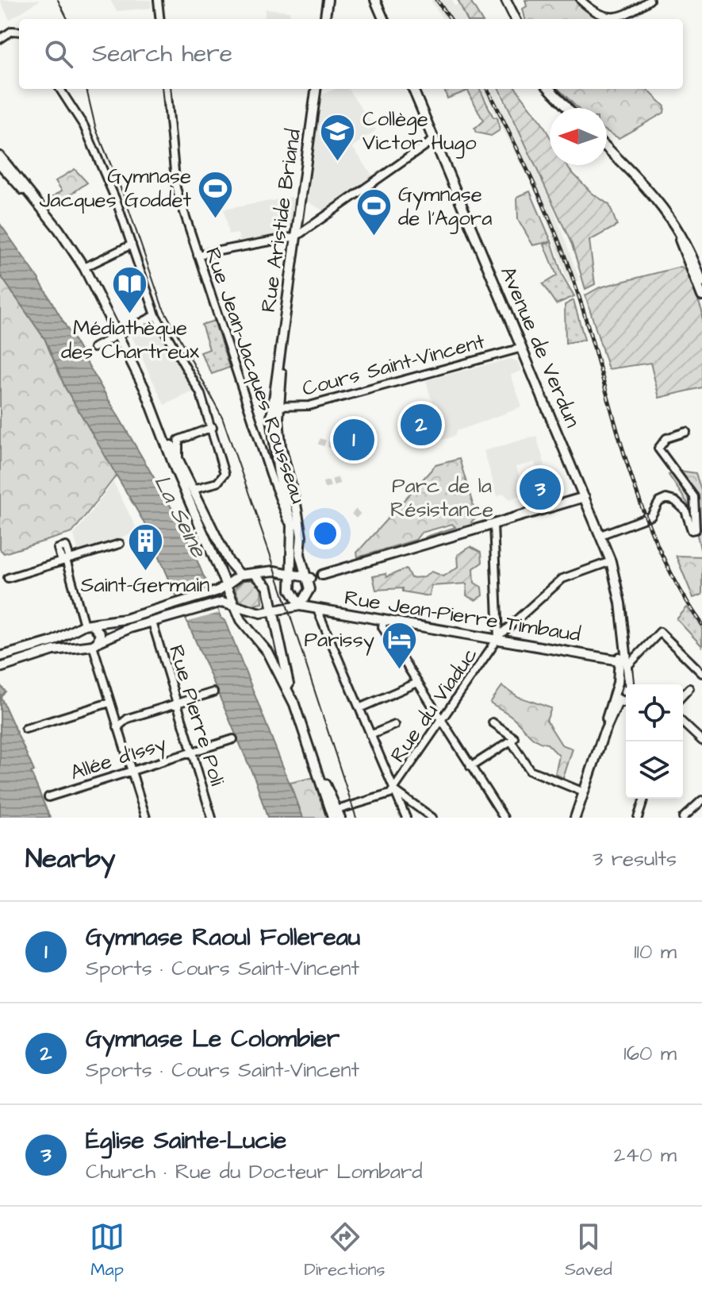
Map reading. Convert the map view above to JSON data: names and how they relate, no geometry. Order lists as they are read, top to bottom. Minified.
{"streets":{"main road":["Rue Aristide Briand","Avenue de Verdun","Rue Jean-Pierre Timbaud"],"street":["Cours Saint-Vincent","Rue Jean-Jacques Rousseau","Rue du Viaduc","Rue Pierre Poli","Allée d'Issy"]},"crossings":[["Rue Aristide Briand","Cours Saint-Vincent"],["Rue Aristide Briand","Rue Jean-Jacques Rousseau"],["Rue Aristide Briand","Rue Jean-Pierre Timbaud"],["Avenue de Verdun","Cours Saint-Vincent"],["Avenue de Verdun","Rue Jean-Pierre Timbaud"],["Rue Jean-Pierre Timbaud","Rue du Viaduc"],["Rue Pierre Poli","Allée d'Issy"]],"water":["La Seine"],"parks":["Parc de la Résistance"],"places":{"school or university":["Collège Victor Hugo"],"sports":["Gymnase Jacques Goddet","Gymnase de l'Agora"],"library":["Médiathèque des Chartreux"],"building":["Saint-Germain"],"hotel":["Parissy"]},"north":"left","page":{"search":"Search here","pins":["2","1","3"],"heading":["Nearby","3 results"],"list":[{"mark":"1","name":"Gymnase Raoul Follereau","note":"Sports · Cours Saint-Vincent","value":"110 m"},{"mark":"2","name":"Gymnase Le Colombier","note":"Sports · Cours Saint-Vincent","value":"160 m"},{"mark":"3","name":"Église Sainte-Lucie","note":"Church · Rue du Docteur Lombard","value":"240 m"}],"nav":["Map","Directions","Saved"]}}
